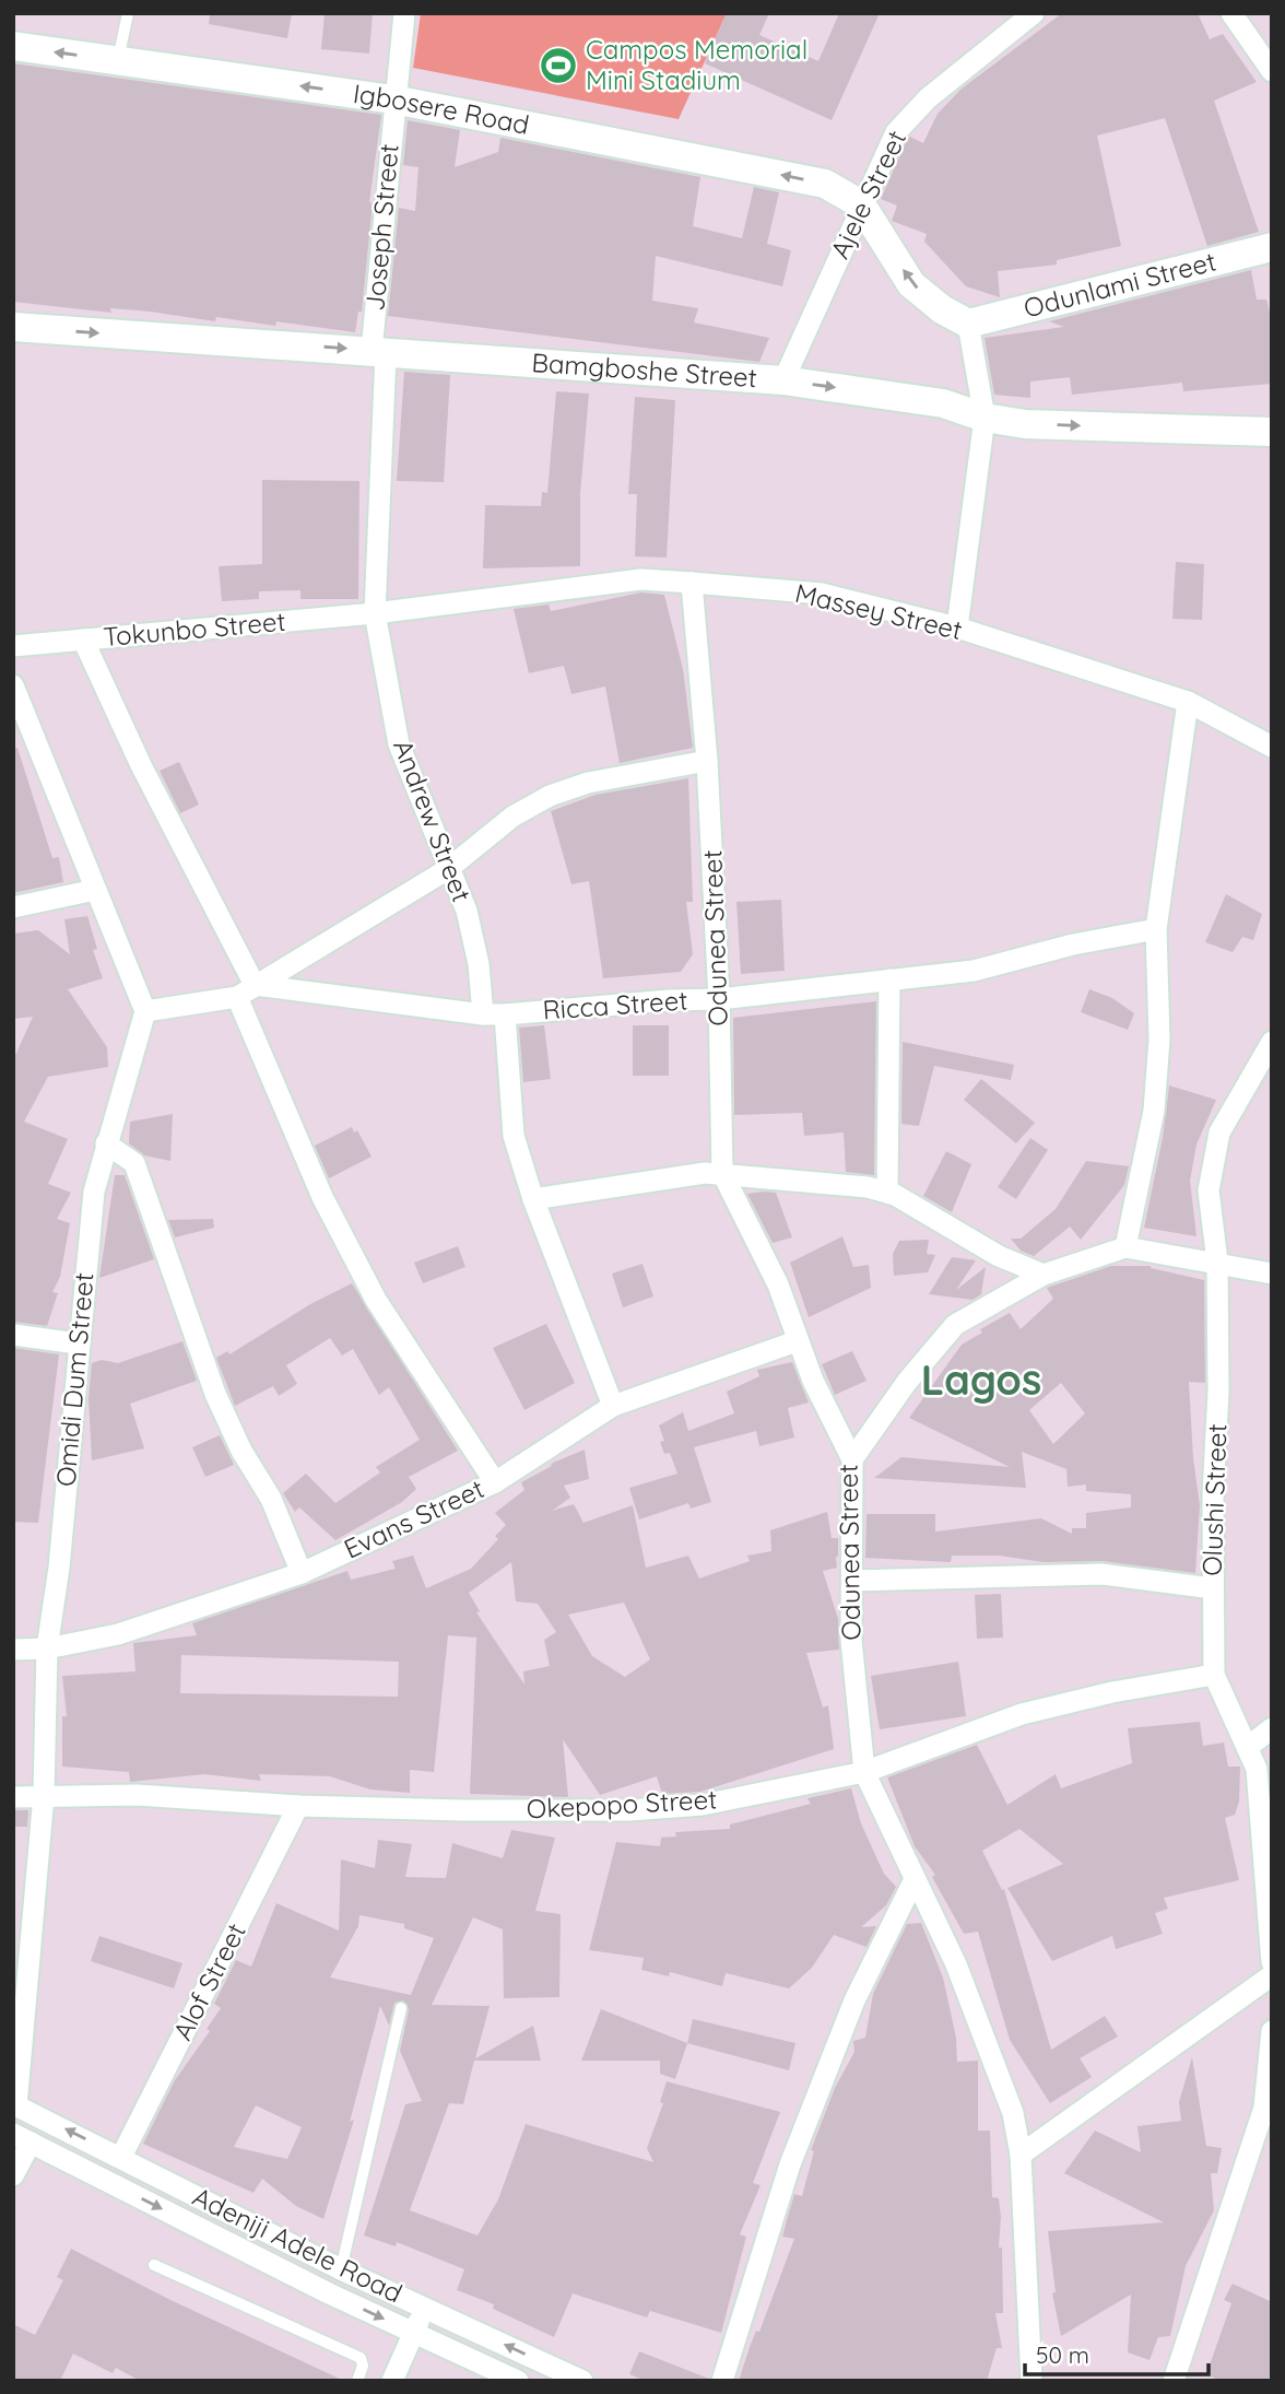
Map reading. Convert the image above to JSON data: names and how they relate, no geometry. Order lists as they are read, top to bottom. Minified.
{"streets":{"main road":["Igbosere Road","Odunlami Street","Bamgboshe Street"],"street":["Ajele Street","Joseph Street","Massey Street","Tokunbo Street","Andrew Street","Odunea Street","Ricca Street","Omidi Dum Street","Olushi Street","Evans Street","Okepopo Street","Alof Street","Adeniji Adele Road"]},"crossings":[["Igbosere Road","Ajele Street"],["Igbosere Road","Joseph Street"],["Ajele Street","Bamgboshe Street"],["Joseph Street","Bamgboshe Street"],["Joseph Street","Andrew Street"],["Bamgboshe Street","Andrew Street"],["Massey Street","Tokunbo Street"],["Massey Street","Andrew Street"],["Massey Street","Odunea Street"],["Tokunbo Street","Andrew Street"],["Andrew Street","Ricca Street"],["Andrew Street","Evans Street"],["Odunea Street","Ricca Street"],["Odunea Street","Evans Street"],["Odunea Street","Okepopo Street"],["Omidi Dum Street","Evans Street"],["Omidi Dum Street","Okepopo Street"],["Omidi Dum Street","Adeniji Adele Road"],["Olushi Street","Okepopo Street"],["Okepopo Street","Alof Street"],["Alof Street","Adeniji Adele Road"]],"one_way":["Igbosere Road","Bamgboshe Street"],"districts":["Lagos"],"places":{"sports":["Campos Memorial Mini Stadium"]},"scale_bar":"50 m"}
